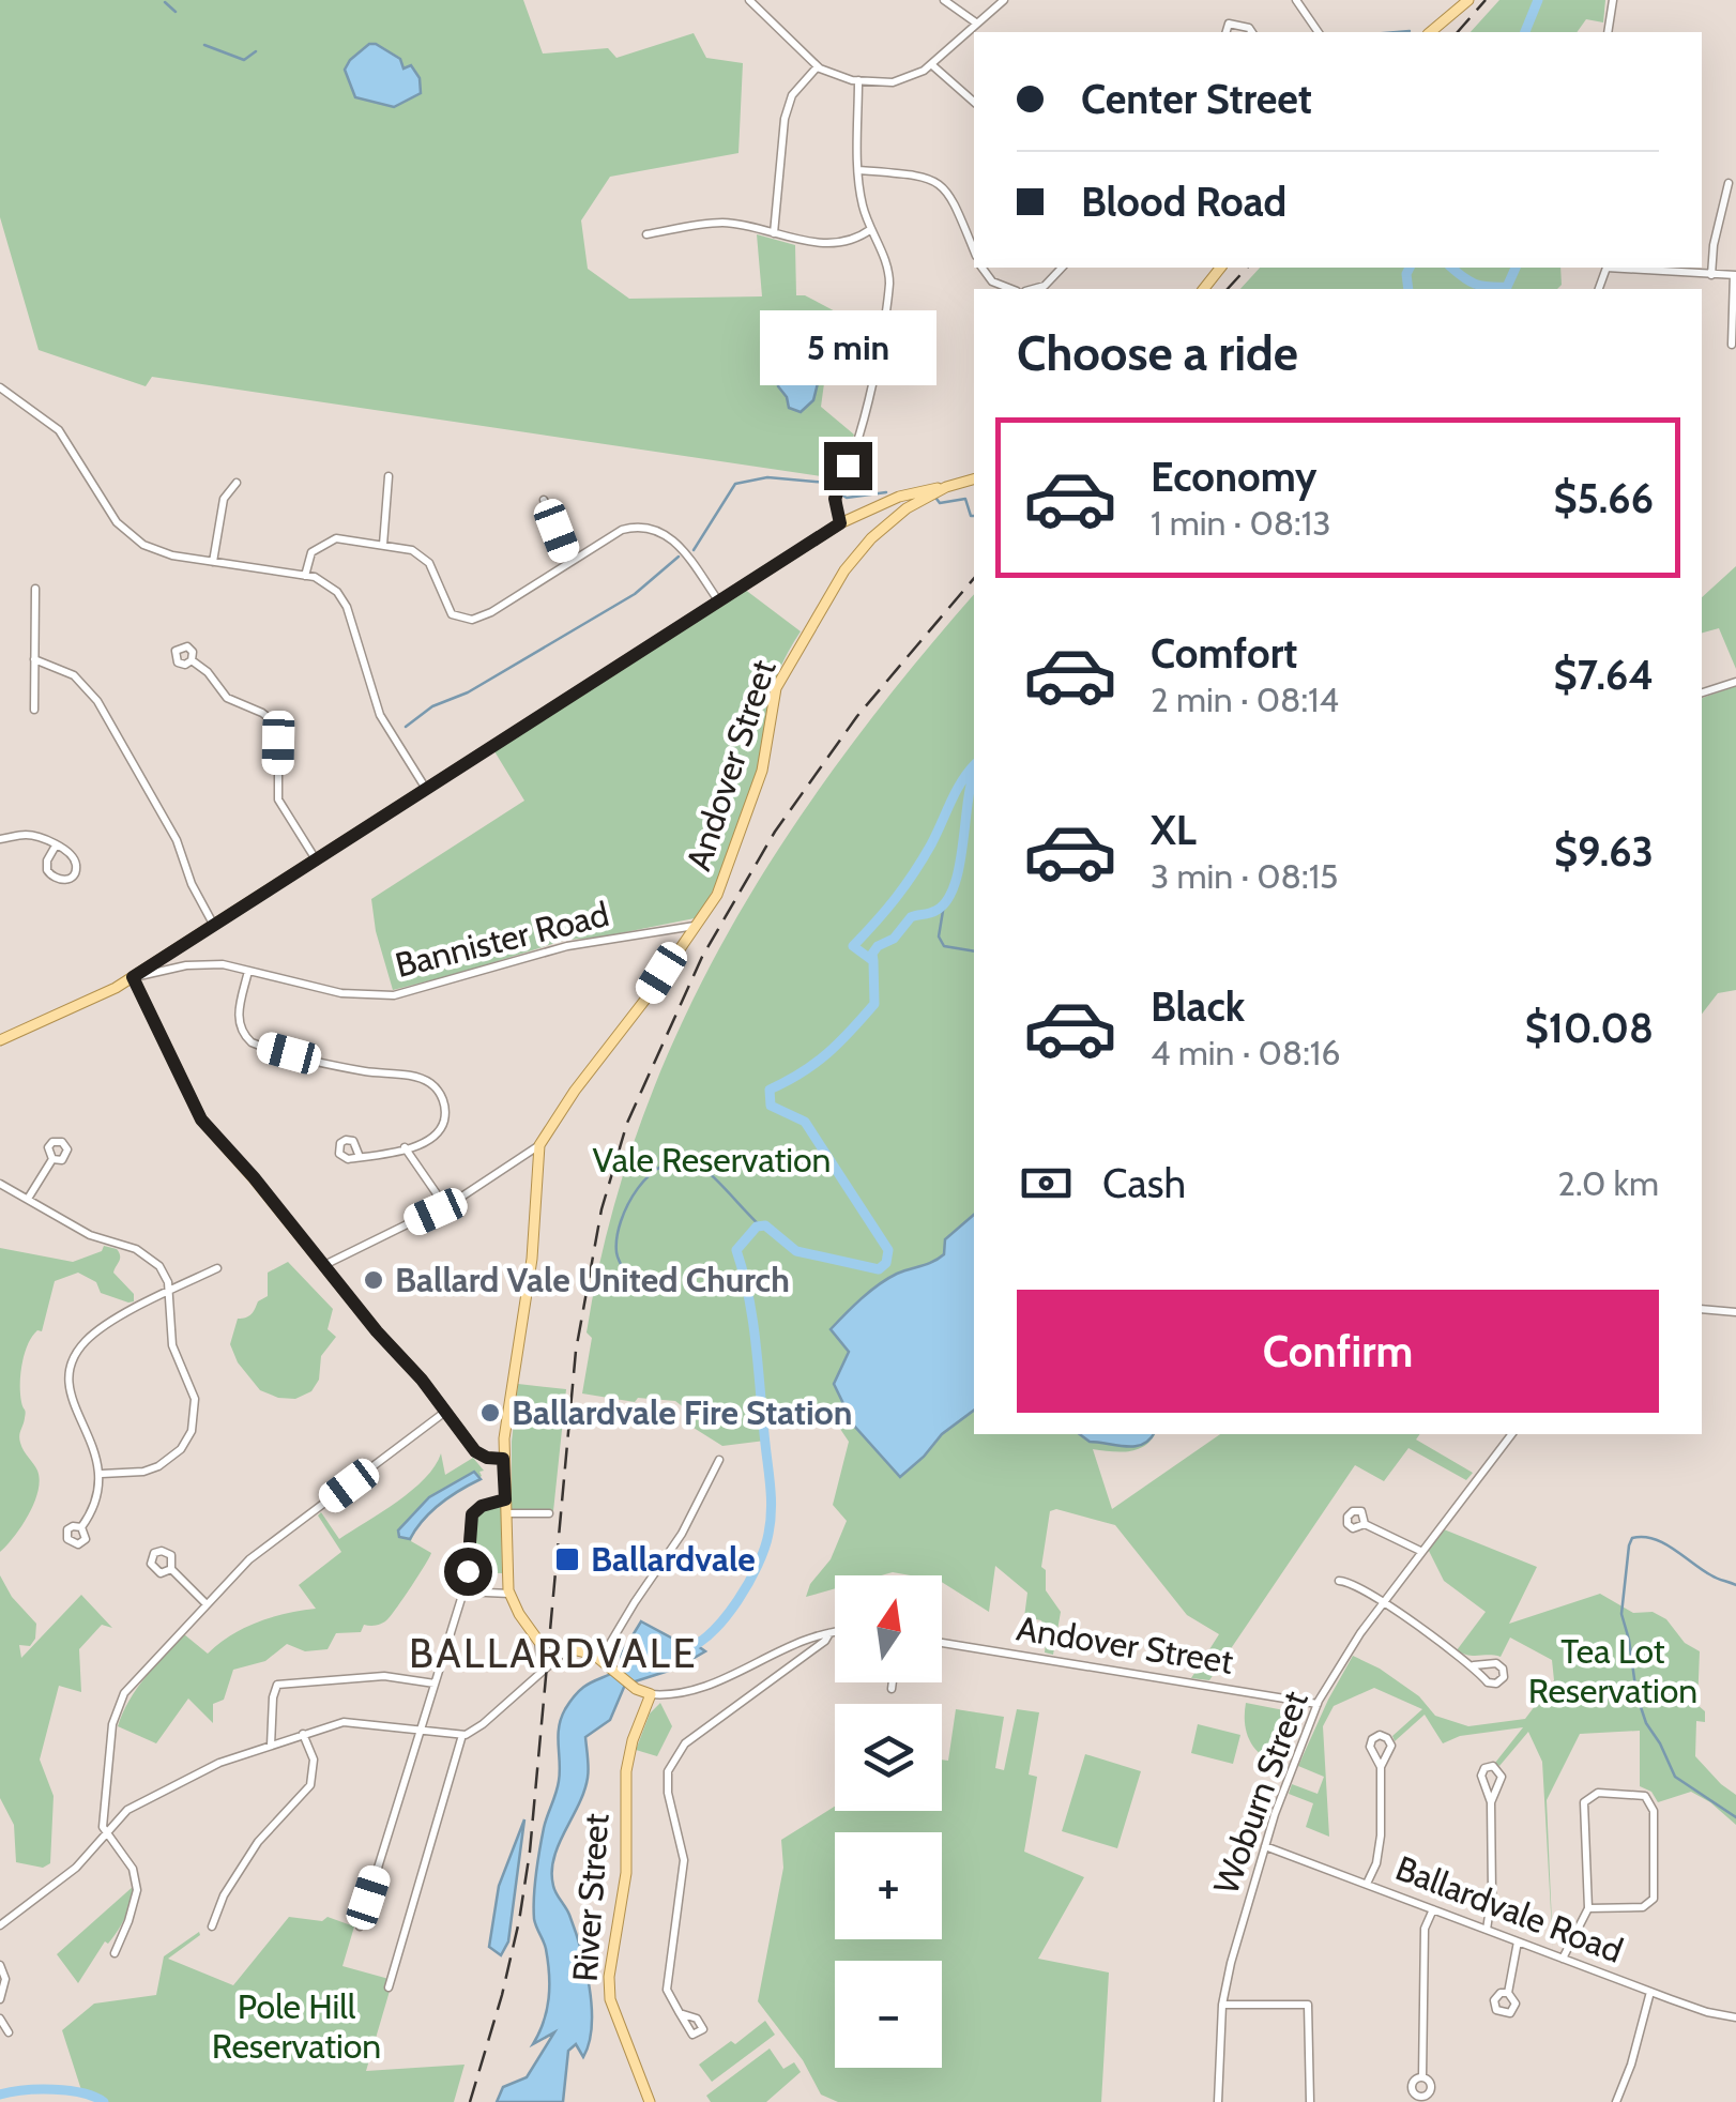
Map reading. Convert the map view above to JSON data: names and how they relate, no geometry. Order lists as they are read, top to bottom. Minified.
{"streets":{"main road":["Andover Street","River Street"],"street":["Bannister Road","Woburn Street","Ballardvale Road"]},"crossings":[["Andover Street","Bannister Road"],["Andover Street","Woburn Street"],["Woburn Street","Ballardvale Road"]],"districts":["BALLARDVALE"],"parks":["Vale Reservation","Tea Lot Reservation","Pole Hill Reservation"],"places":{"other":["Ballard Vale United Church","Ballardvale Fire Station"],"transit":["Ballardvale"]},"north":"top","page":{"banner":["Center Street","Blood Road"],"heading":"Choose a ride","bubble":"5 min","list":[{"name":"Economy","note":"1 min · 08:13","value":"$5.66"},{"name":"Comfort","note":"2 min · 08:14","value":"$7.64"},{"name":"XL","note":"3 min · 08:15","value":"$9.63"},{"name":"Black","note":"4 min · 08:16","value":"$10.08"}],"pay":["Cash","2.0 km"],"buttons":"Confirm","map_buttons":["+","−"]}}
